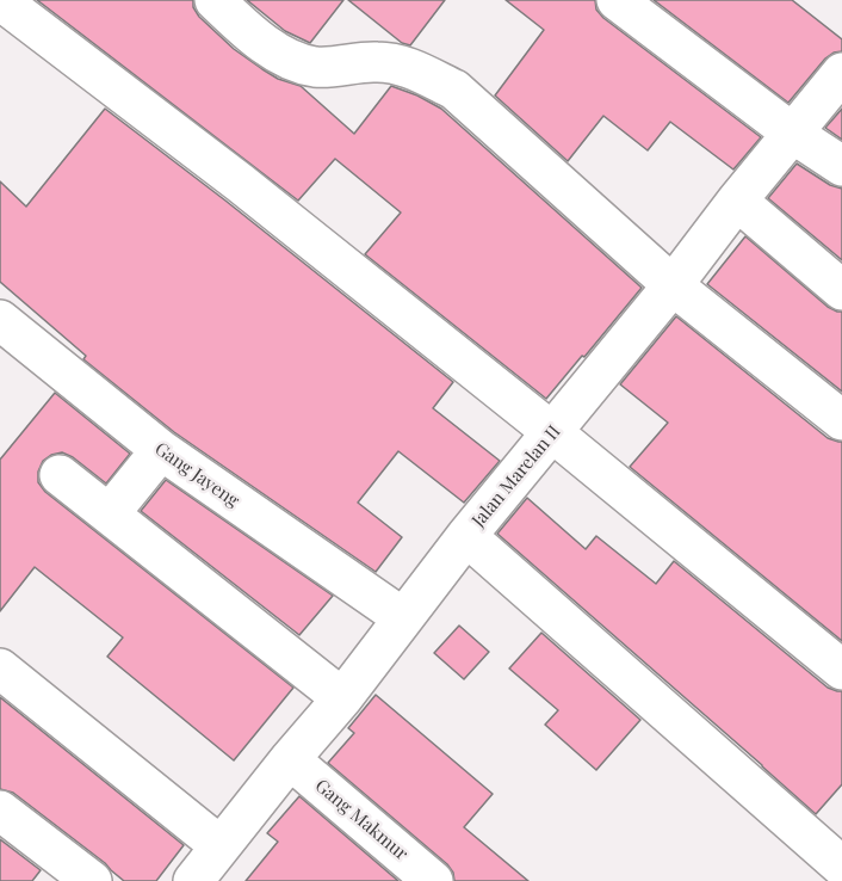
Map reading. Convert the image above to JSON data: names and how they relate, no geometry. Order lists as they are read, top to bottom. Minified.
{"streets":{"street":["Gang Jayeng","Jalan Marelan II","Gang Makmur"]},"crossings":[["Gang Jayeng","Jalan Marelan II"],["Jalan Marelan II","Gang Makmur"]]}
